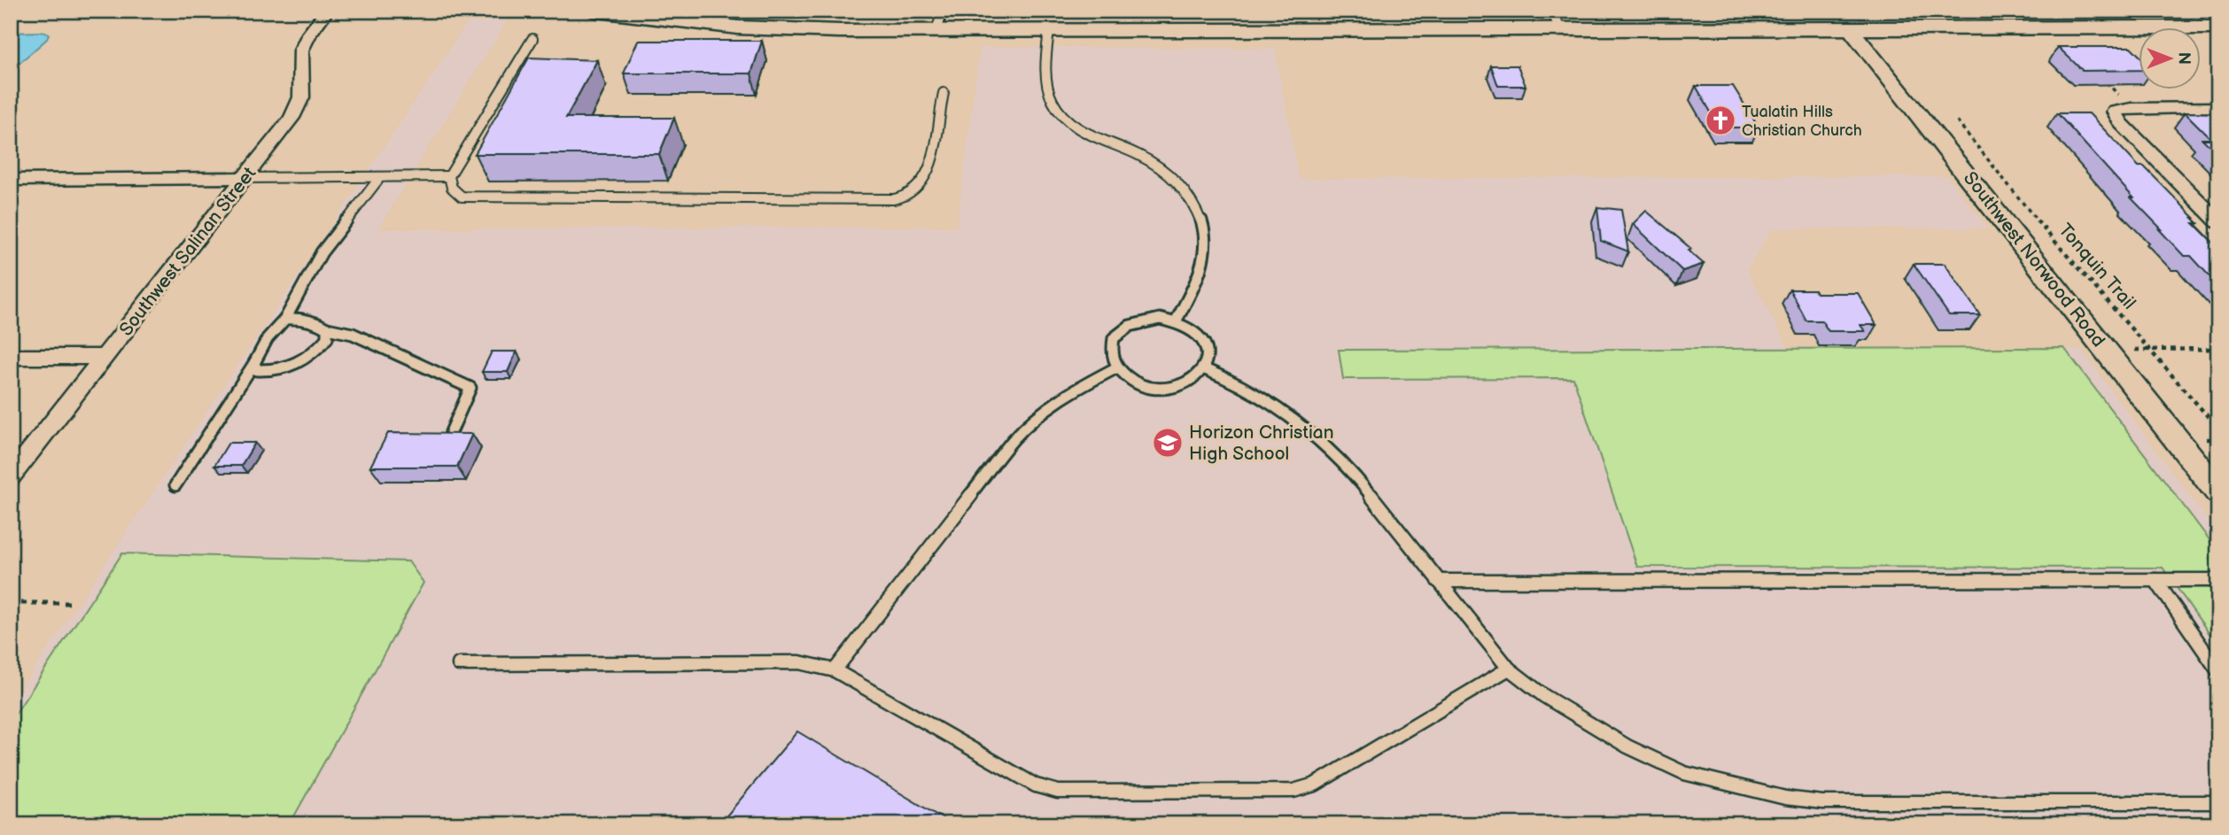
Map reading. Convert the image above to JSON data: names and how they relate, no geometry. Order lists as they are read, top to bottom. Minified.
{"streets":{"street":["Southwest Salinan Street","Southwest Norwood Road"],"path":["Tonquin Trail"]},"places":{"church":["Tualatin Hills Christian Church"],"school or university":["Horizon Christian High School"]},"north":"right"}
